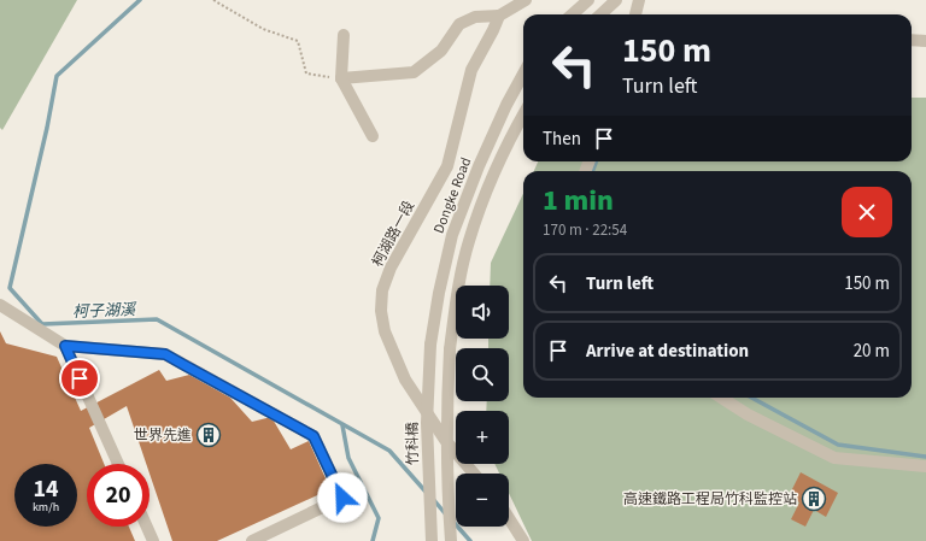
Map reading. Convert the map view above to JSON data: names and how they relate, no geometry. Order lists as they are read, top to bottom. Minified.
{"streets":{"street":["Dongke Road","柯湖路一段","竹科橋"]},"crossings":[["Dongke Road","竹科橋"]],"water":["柯子湖溪"],"places":{"building":["世界先進","高速鐵路工程局竹科監控站"]},"page":{"turn":["150 m","Turn left"],"then":"Then","heading":["1 min","170 m · 22:54"],"list":[{"name":"Turn left","value":"150 m"},{"name":"Arrive at destination","value":"20 m"}],"map_buttons":["+","−"],"speed":"14 km/h","limit":"20"}}
